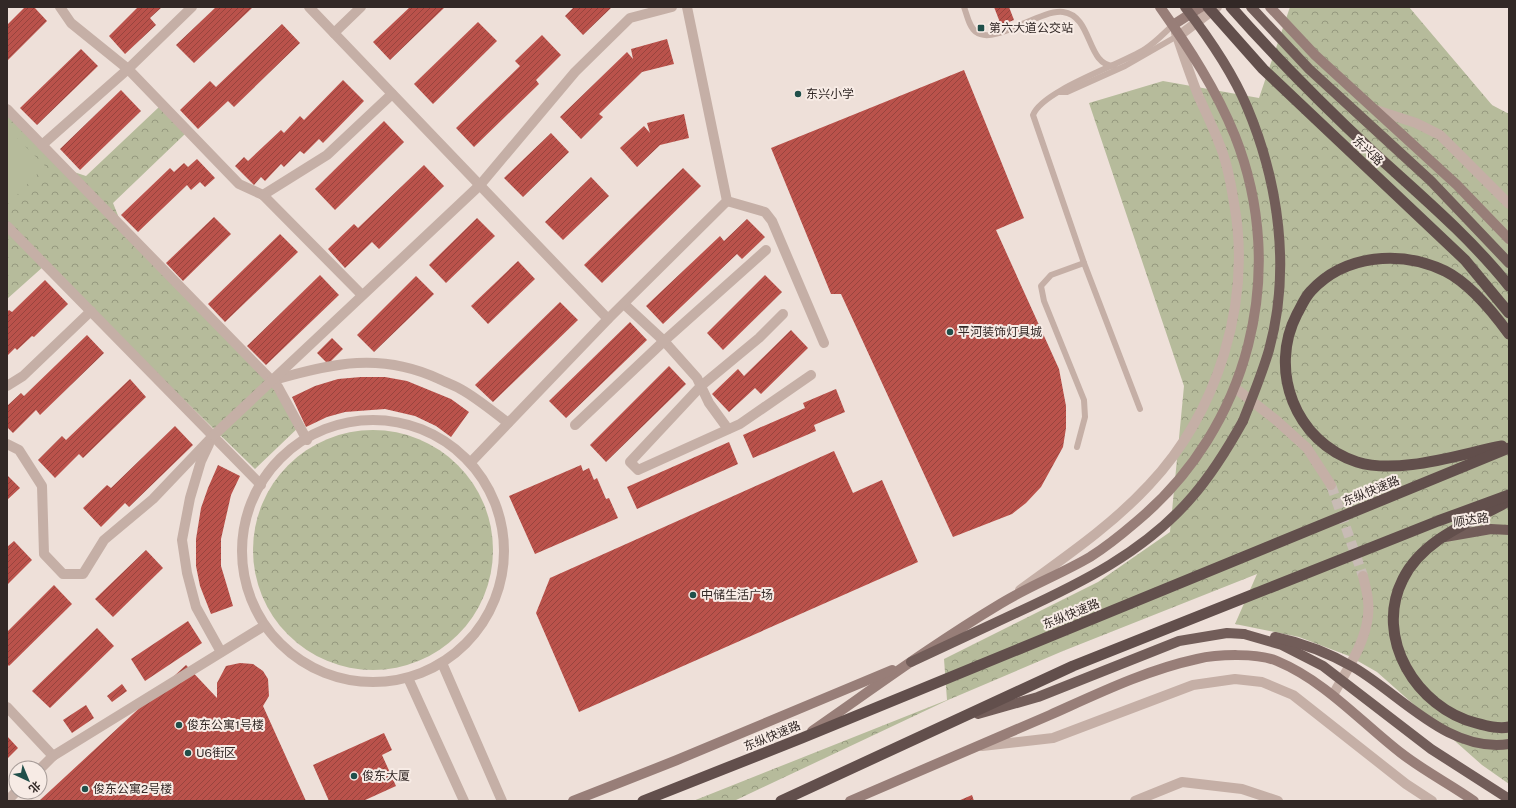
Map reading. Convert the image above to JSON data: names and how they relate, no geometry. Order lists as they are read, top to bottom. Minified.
{"streets":{"highway":["东兴路","东纵快速路"],"main road":["顺达路"]},"places":{"transit":["第六大道公交站"],"other":["东兴小学","平河装饰灯具城","中储生活广场","俊东公寓1号楼","U6街区","俊东大厦","俊东公寓2号楼"]},"north":"bottom right"}
